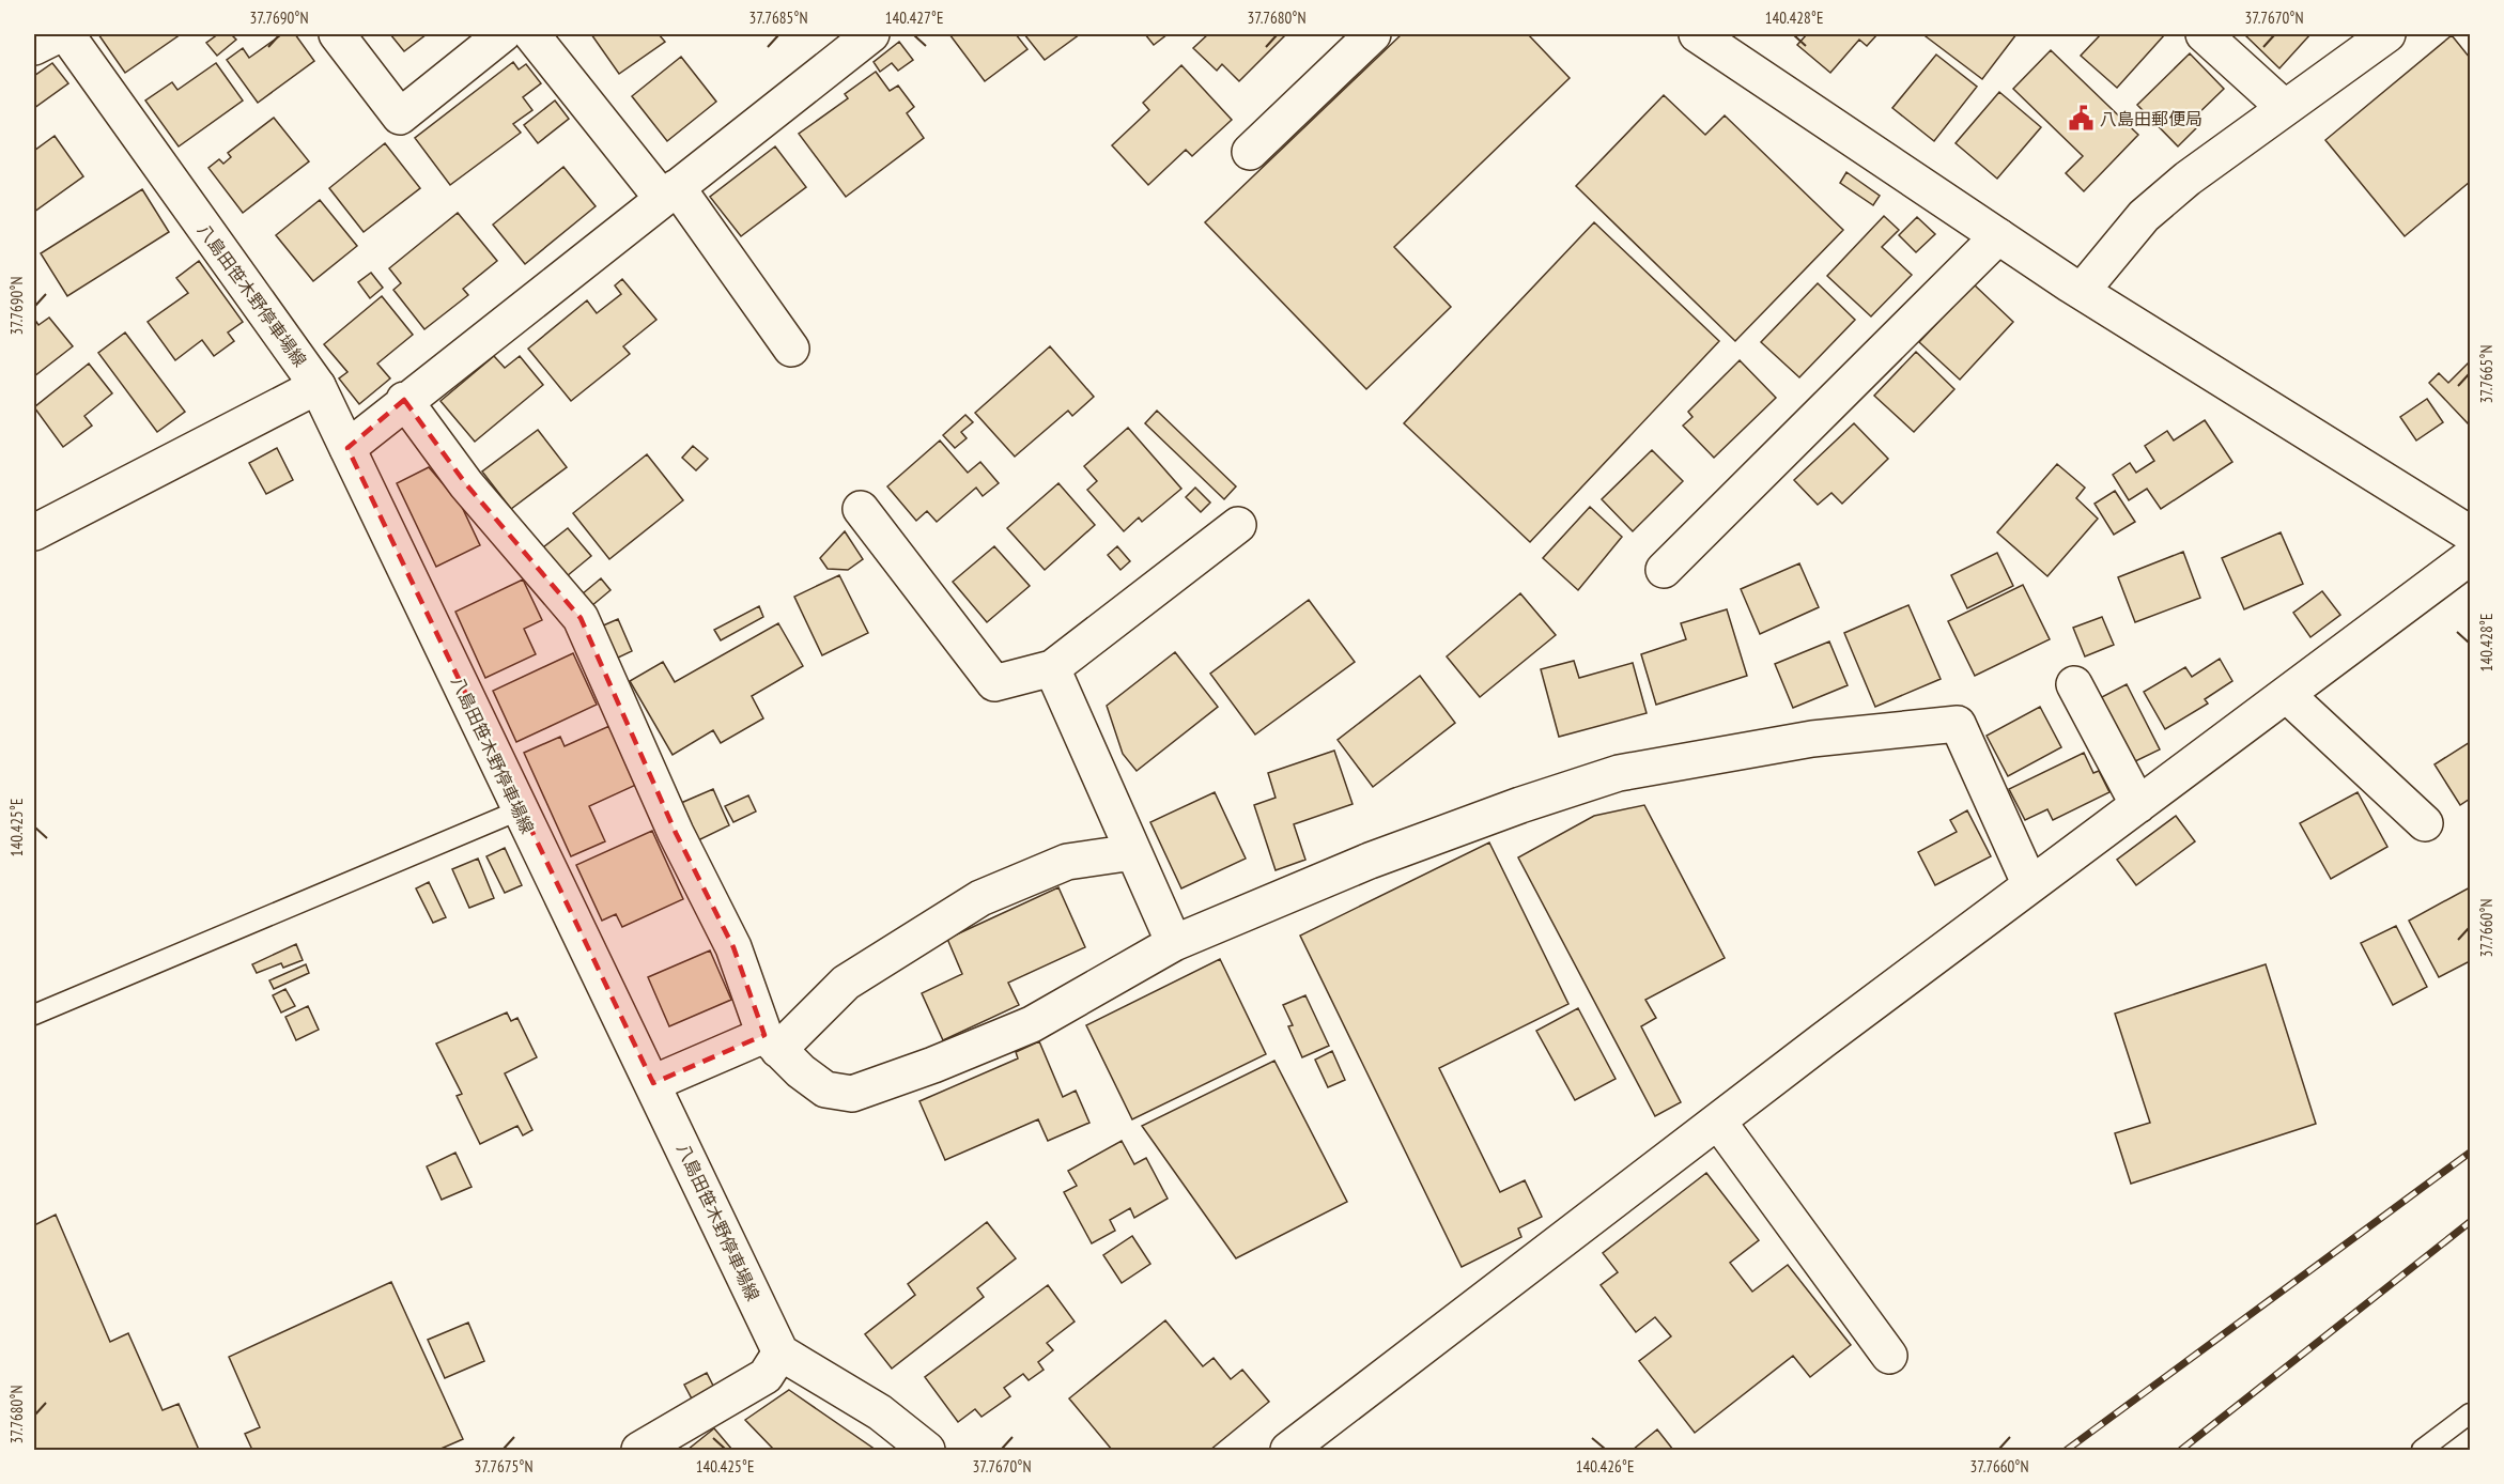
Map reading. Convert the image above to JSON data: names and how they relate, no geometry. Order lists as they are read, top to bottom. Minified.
{"streets":{"street":["八島田笹木野停車場線"]},"places":{"public building":["八島田郵便局"]},"coordinates":["37.7690°N","37.7685°N","140.427°E","37.7680°N","140.428°E","37.7670°N","37.7665°N","140.425°E","37.7660°N","37.7675°N","140.426°E"]}
